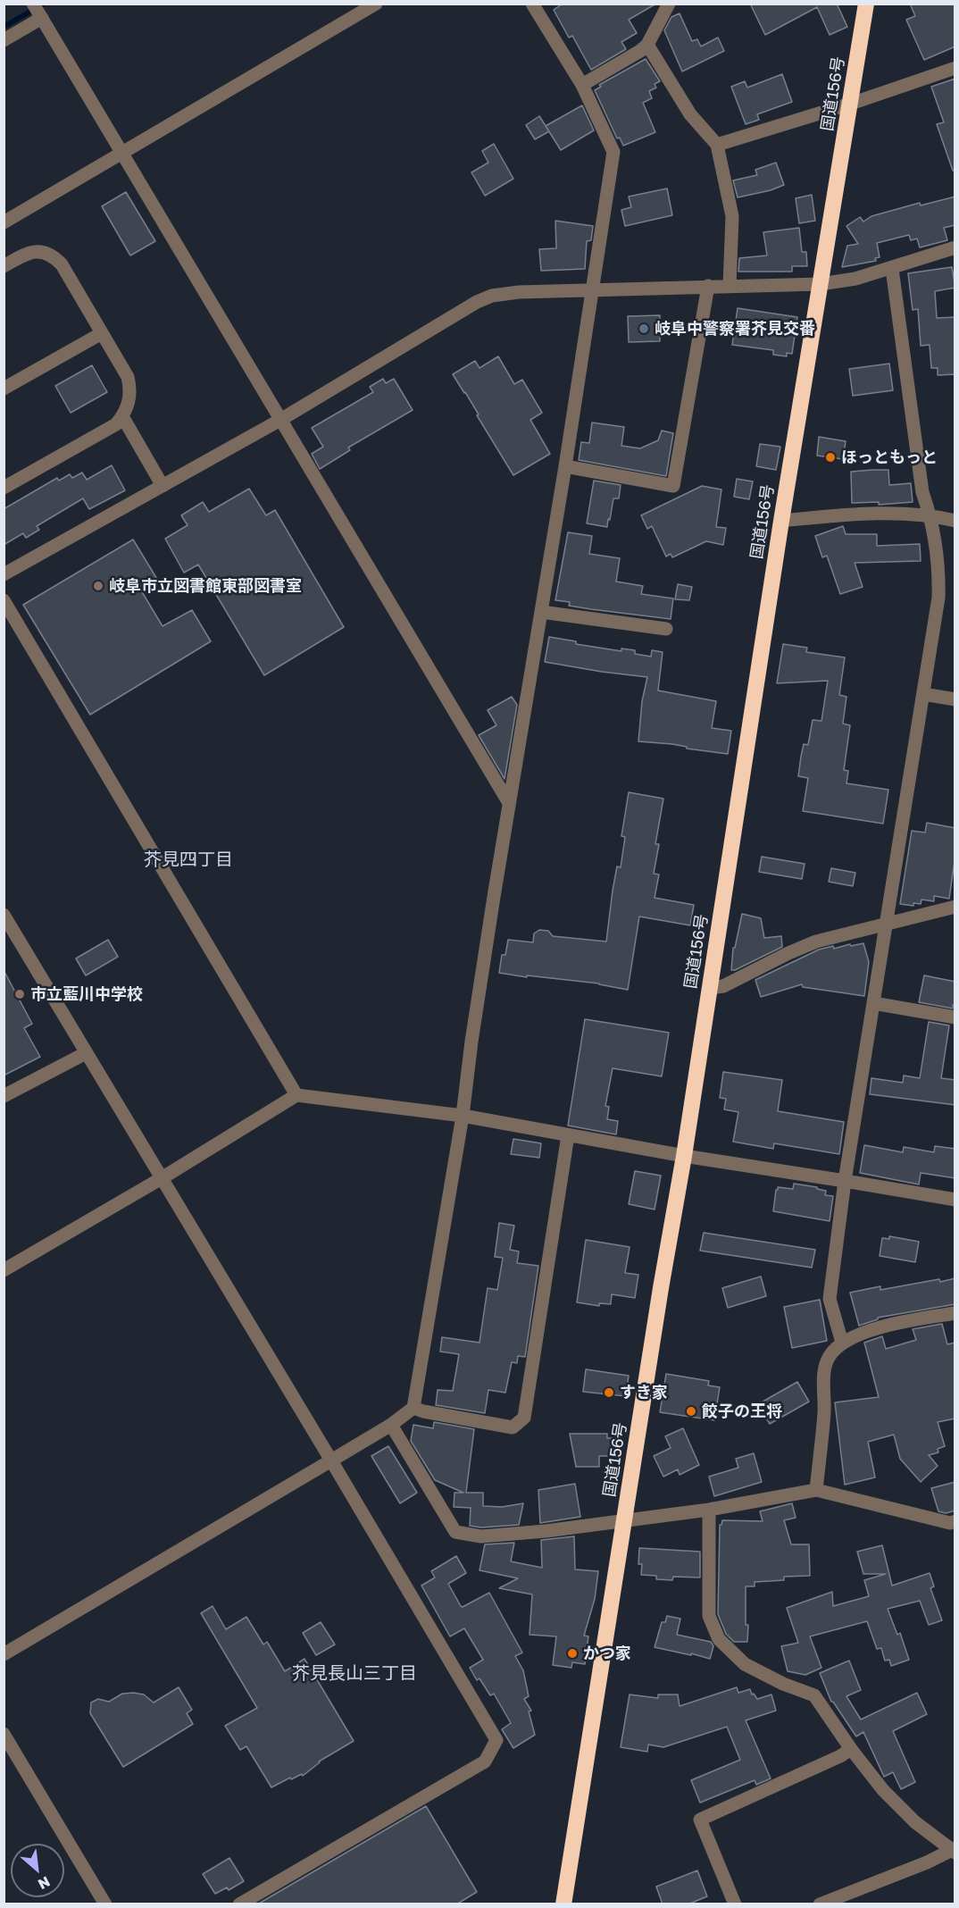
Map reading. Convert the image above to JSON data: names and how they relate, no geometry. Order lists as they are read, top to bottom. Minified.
{"streets":{"highway":["国道156号"]},"districts":["芥見四丁目","芥見長山三丁目"],"places":["岐阜中警察署芥見交番","ほっともっと","岐阜市立図書館東部図書室","市立藍川中学校","すき家","餃子の王将","かつ家"],"north":"bottom right"}
